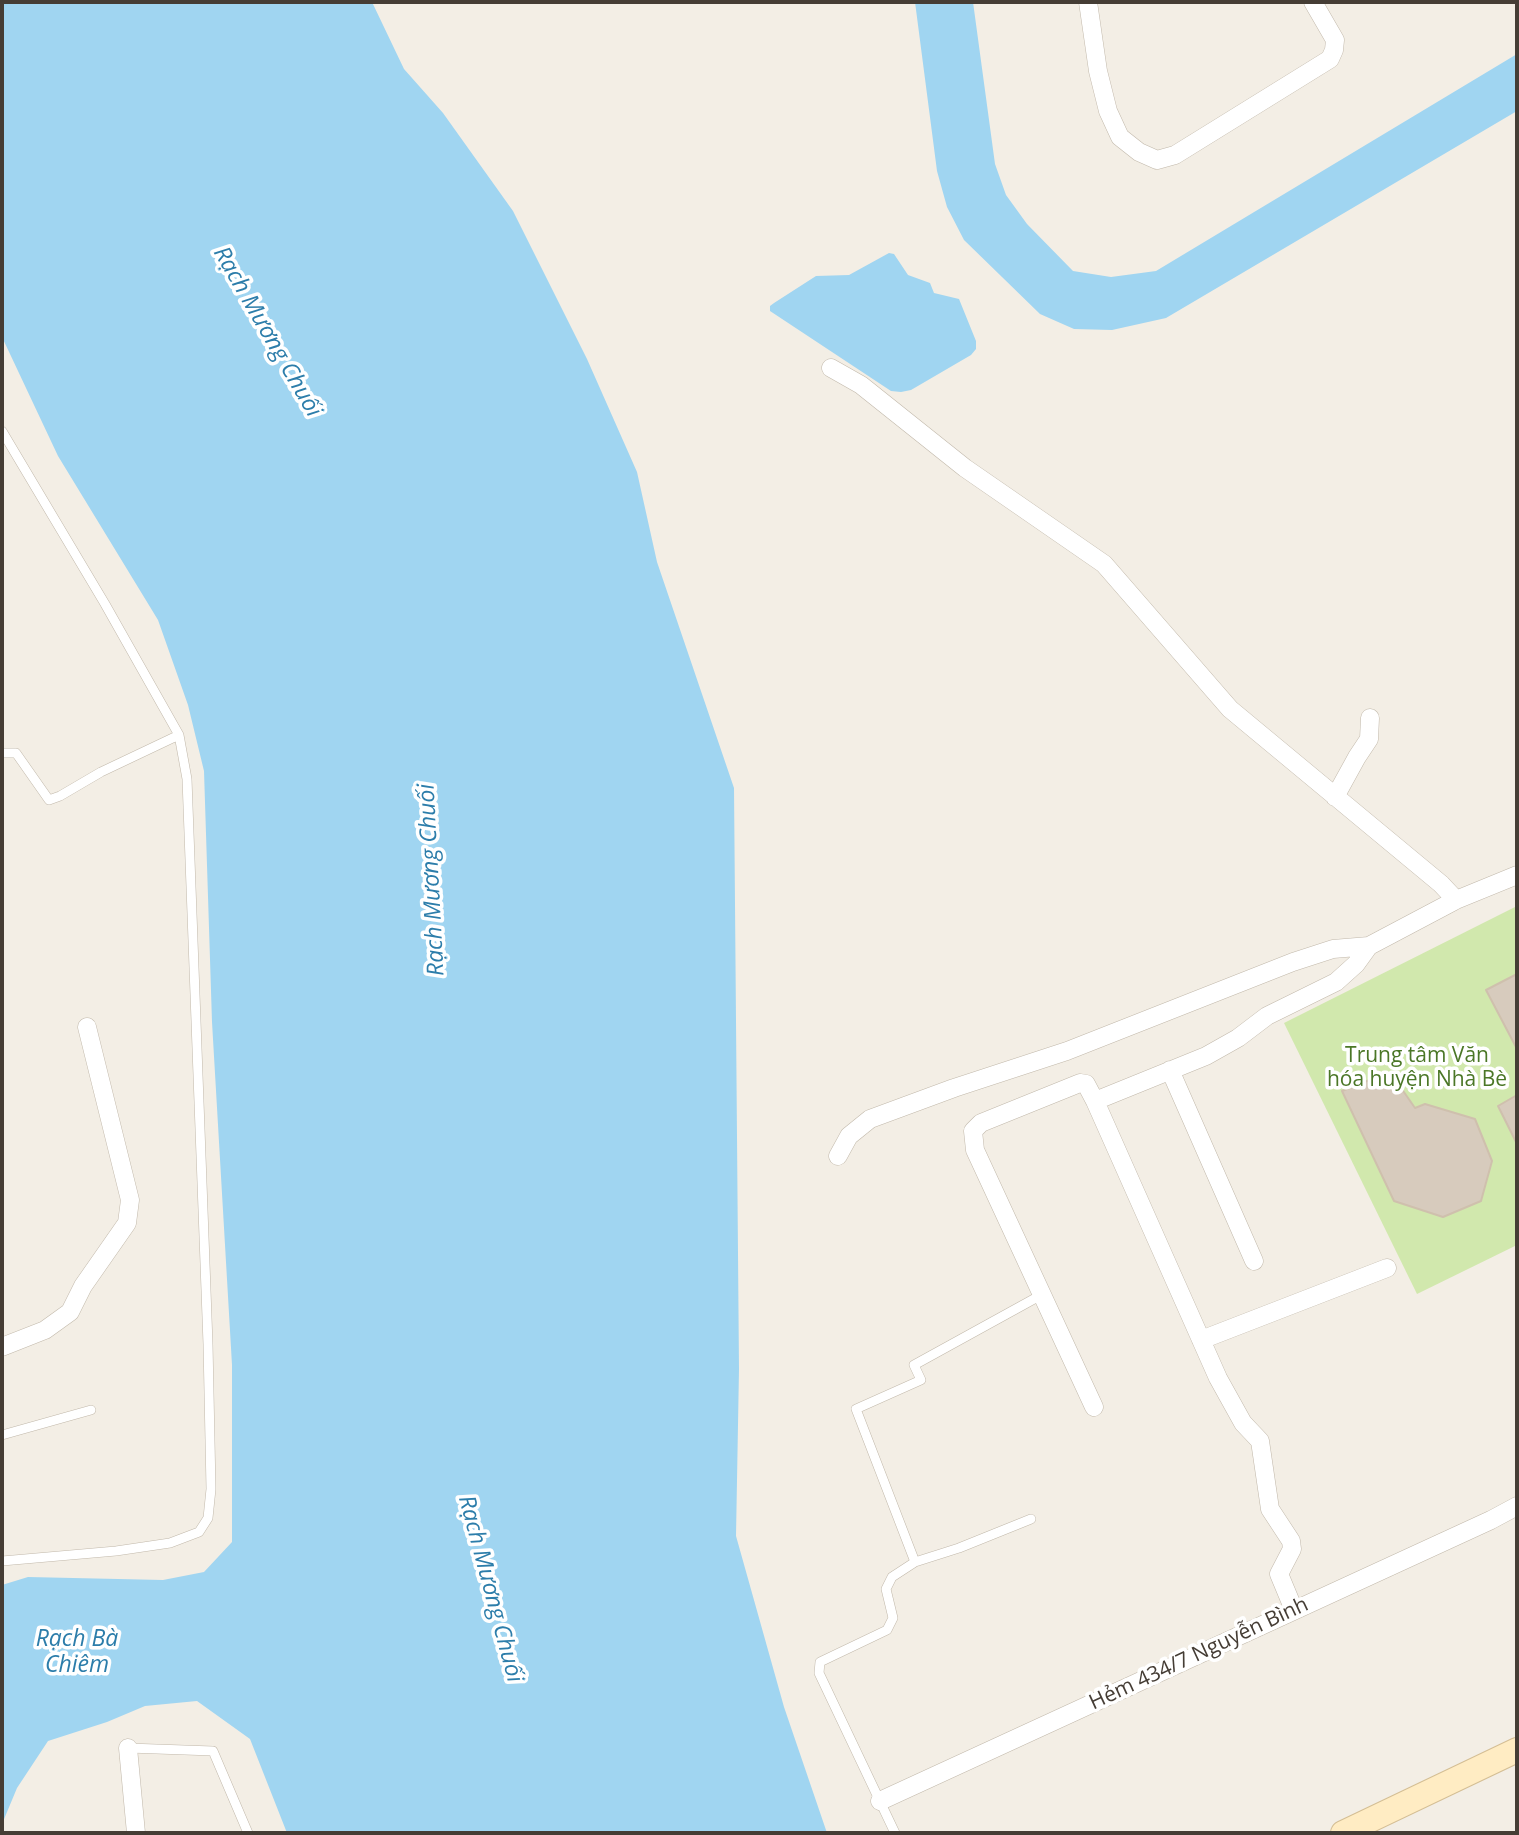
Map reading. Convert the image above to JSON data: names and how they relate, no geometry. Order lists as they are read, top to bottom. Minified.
{"streets":{"street":["Hẻm 434/7 Nguyễn Bình"]},"water":["Rạch Mương Chuối","Rạch Bà Chiêm"],"parks":["Trung tâm Văn hóa huyện Nhà Bè"]}
